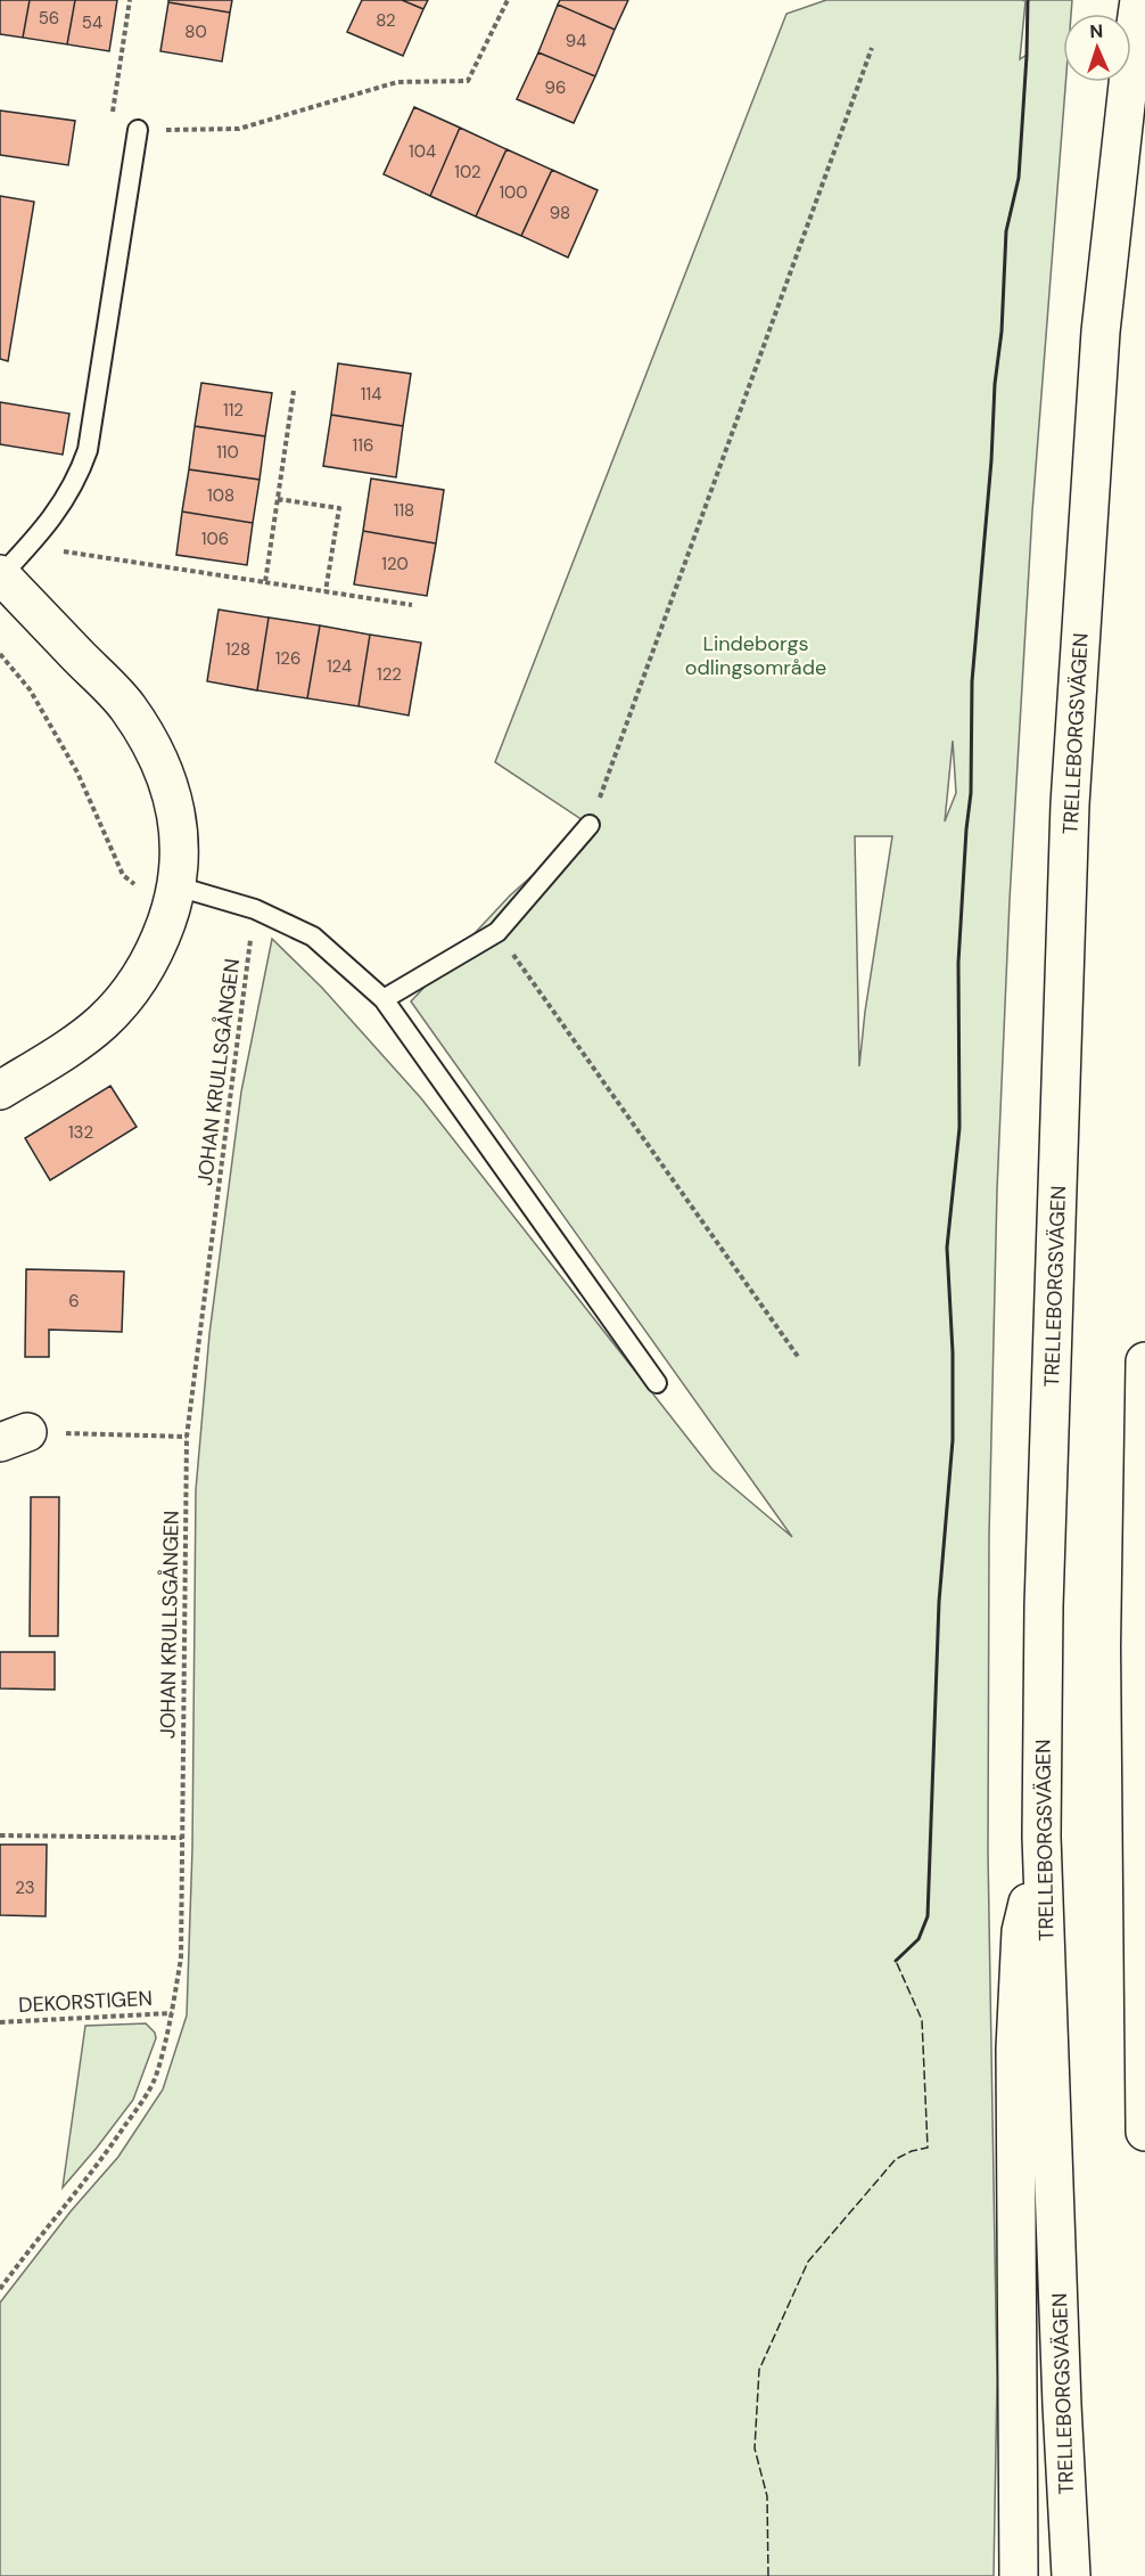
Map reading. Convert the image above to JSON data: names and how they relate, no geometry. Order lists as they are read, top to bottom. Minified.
{"streets":{"main road":["TRELLEBORGSVÄGEN"],"path":["JOHAN KRULLSGÅNGEN","DEKORSTIGEN"]},"crossings":[["JOHAN KRULLSGÅNGEN","DEKORSTIGEN"]],"parks":["Lindeborgs odlingsområde"],"house_numbers":["56","82","54","80","94","96","104","102","100","98","114","112","116","110","108","118","106","120","128","126","124","122","132","6","23"],"north":"top"}
